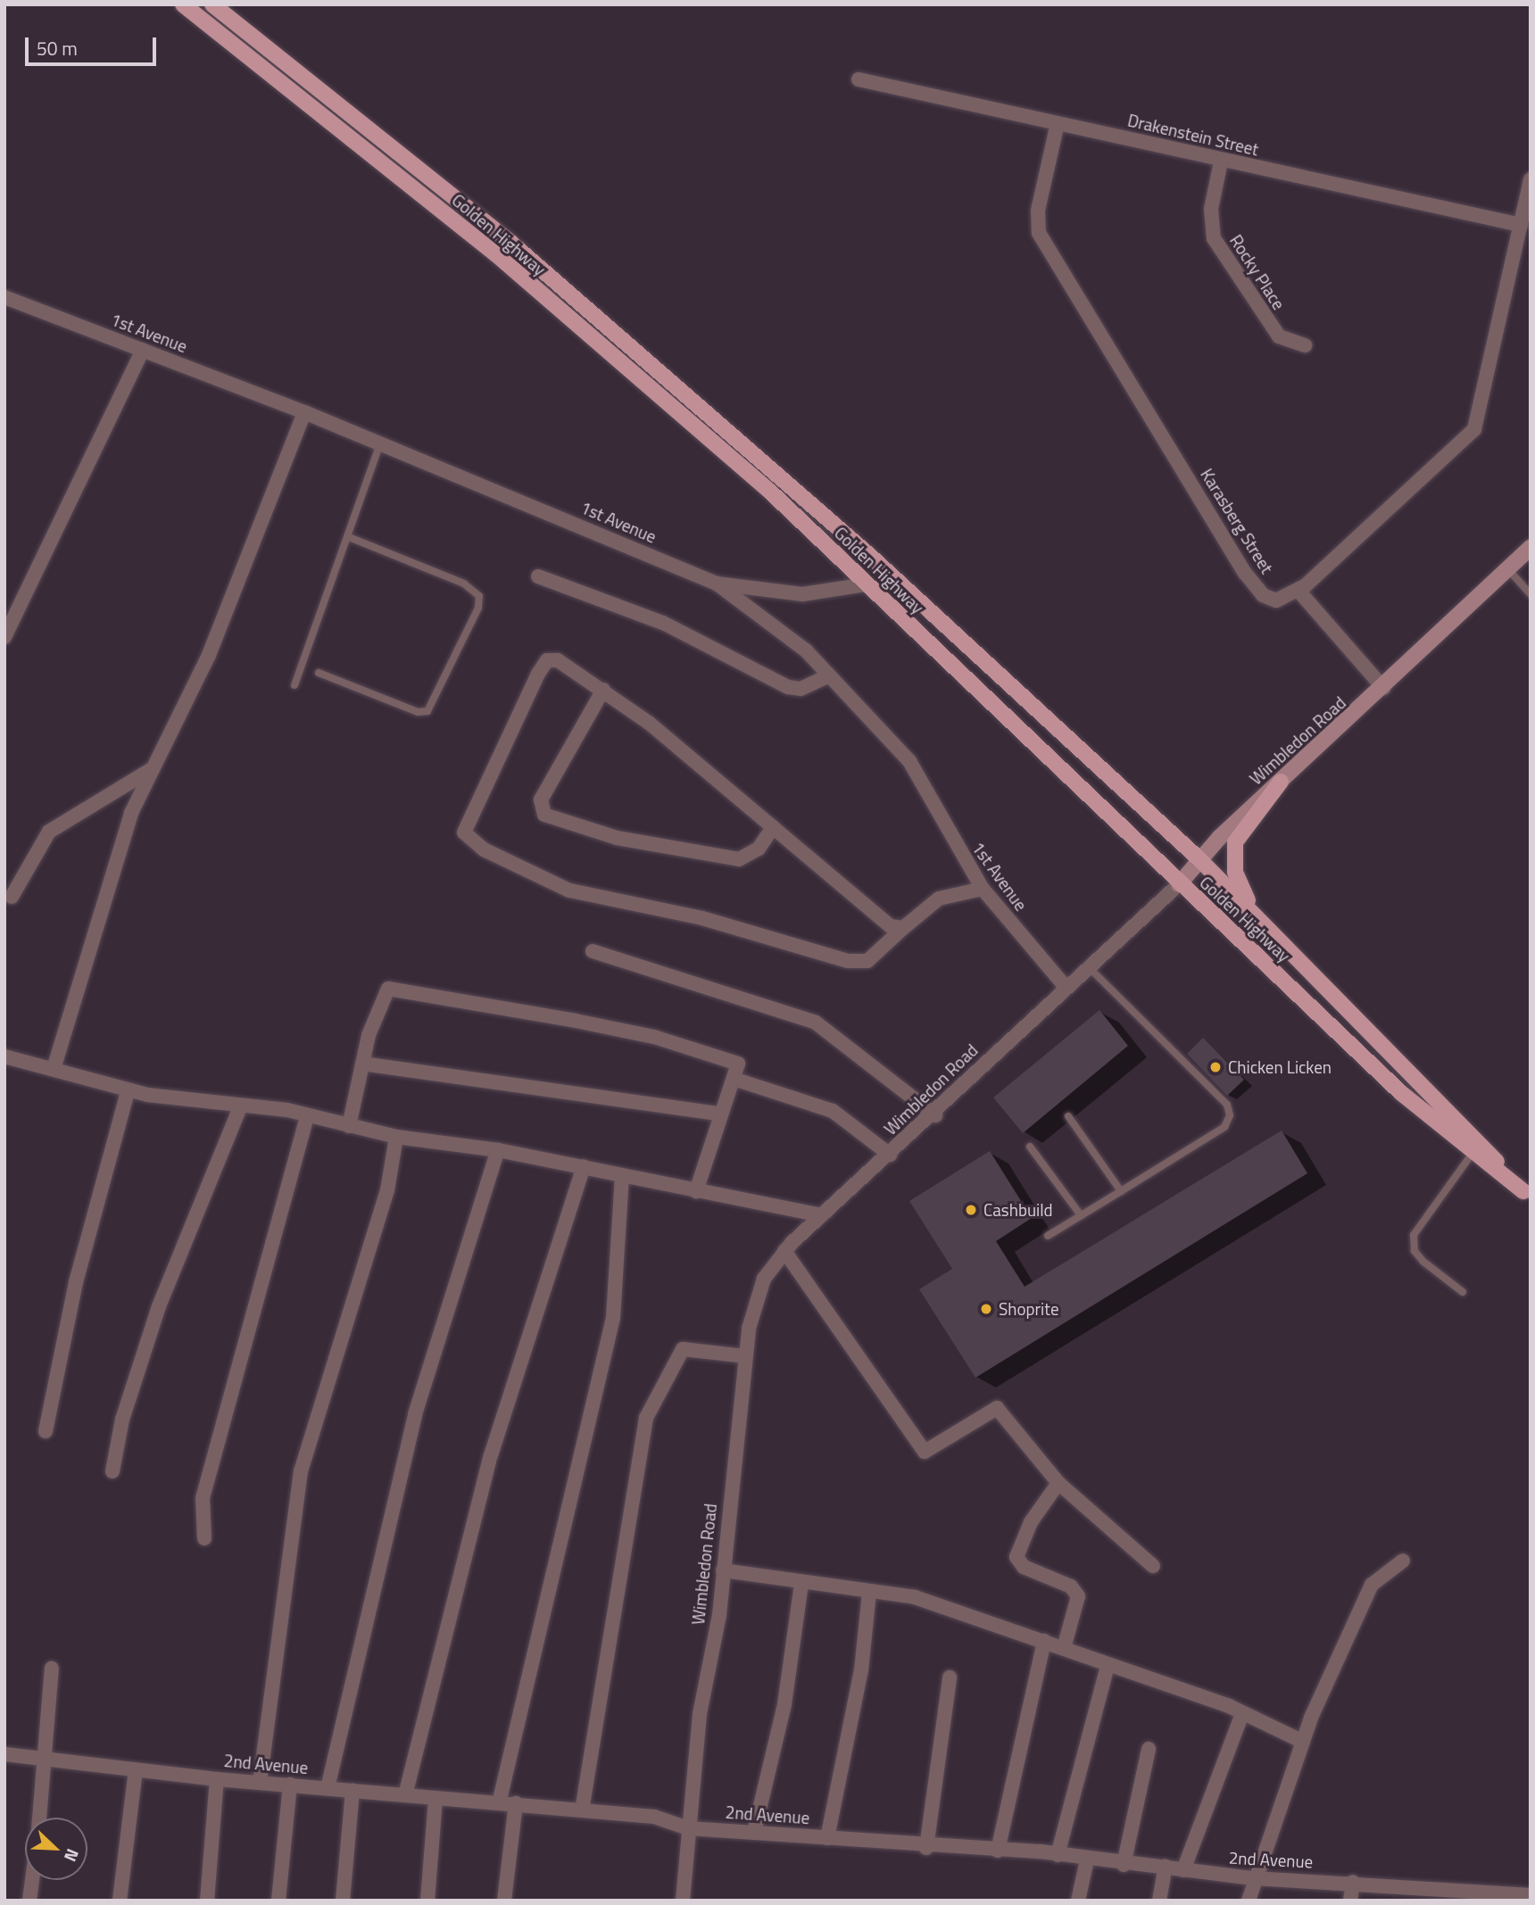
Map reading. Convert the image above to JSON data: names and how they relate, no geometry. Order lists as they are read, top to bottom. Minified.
{"streets":{"main road":["Golden Highway"],"street":["Drakenstein Street","Rocky Place","1st Avenue","Karasberg Street","Wimbledon Road","2nd Avenue"]},"crossings":[["Drakenstein Street","Rocky Place"],["Drakenstein Street","Karasberg Street"],["Golden Highway","Wimbledon Road"],["1st Avenue","Wimbledon Road"],["Wimbledon Road","2nd Avenue"]],"places":["Chicken Licken","Cashbuild","Shoprite"],"scale_bar":"50 m","north":"bottom right"}
